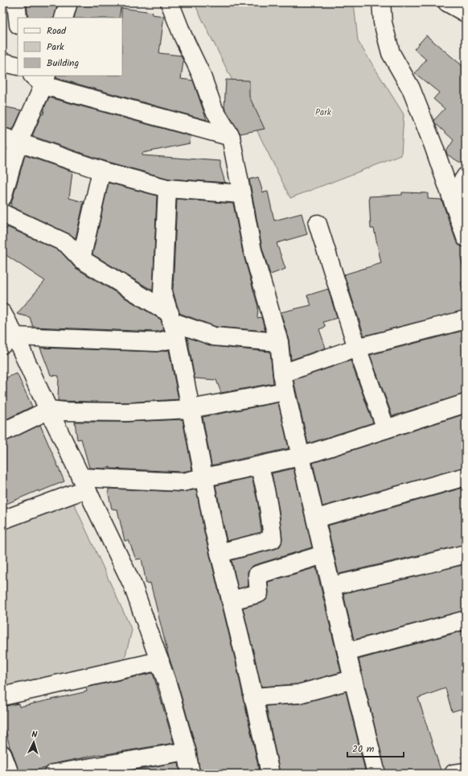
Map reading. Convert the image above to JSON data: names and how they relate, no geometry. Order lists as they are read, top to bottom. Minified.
{"parks":["Park"],"legend":["Road","Park","Building"],"scale_bar":"20 m","north":"top"}
